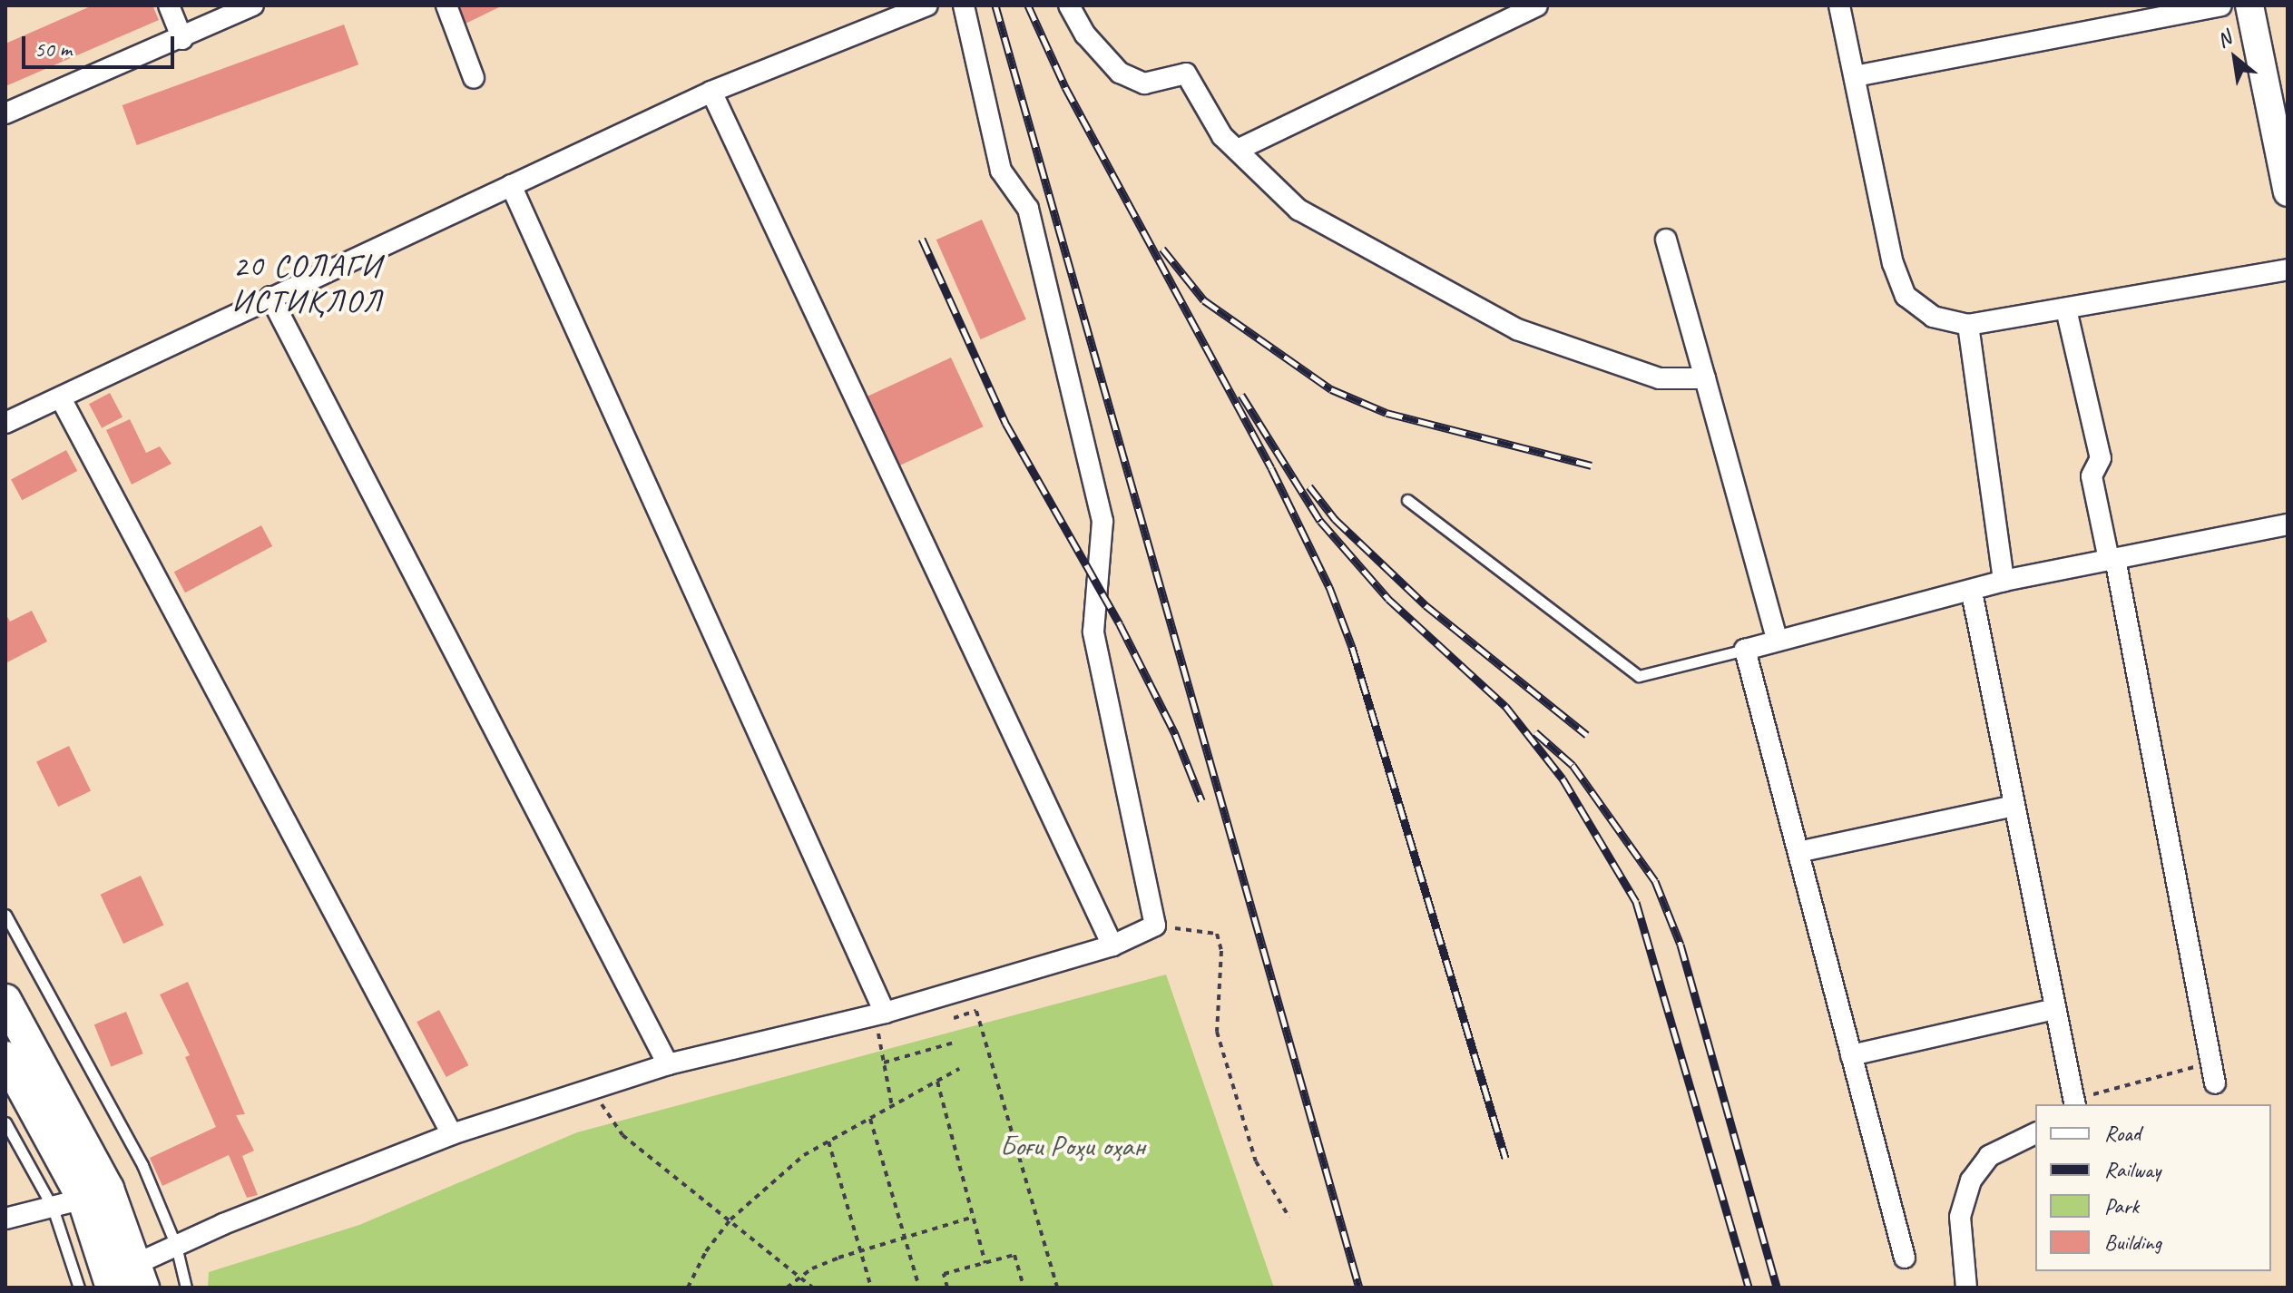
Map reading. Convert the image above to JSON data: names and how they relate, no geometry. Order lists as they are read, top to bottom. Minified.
{"districts":["20 СОЛАГИ ИСТИҚЛОЛ"],"parks":["Боғи Роҳи оҳан"],"legend":["Road","Railway","Park","Building"],"scale_bar":"50 m","north":"top left"}
